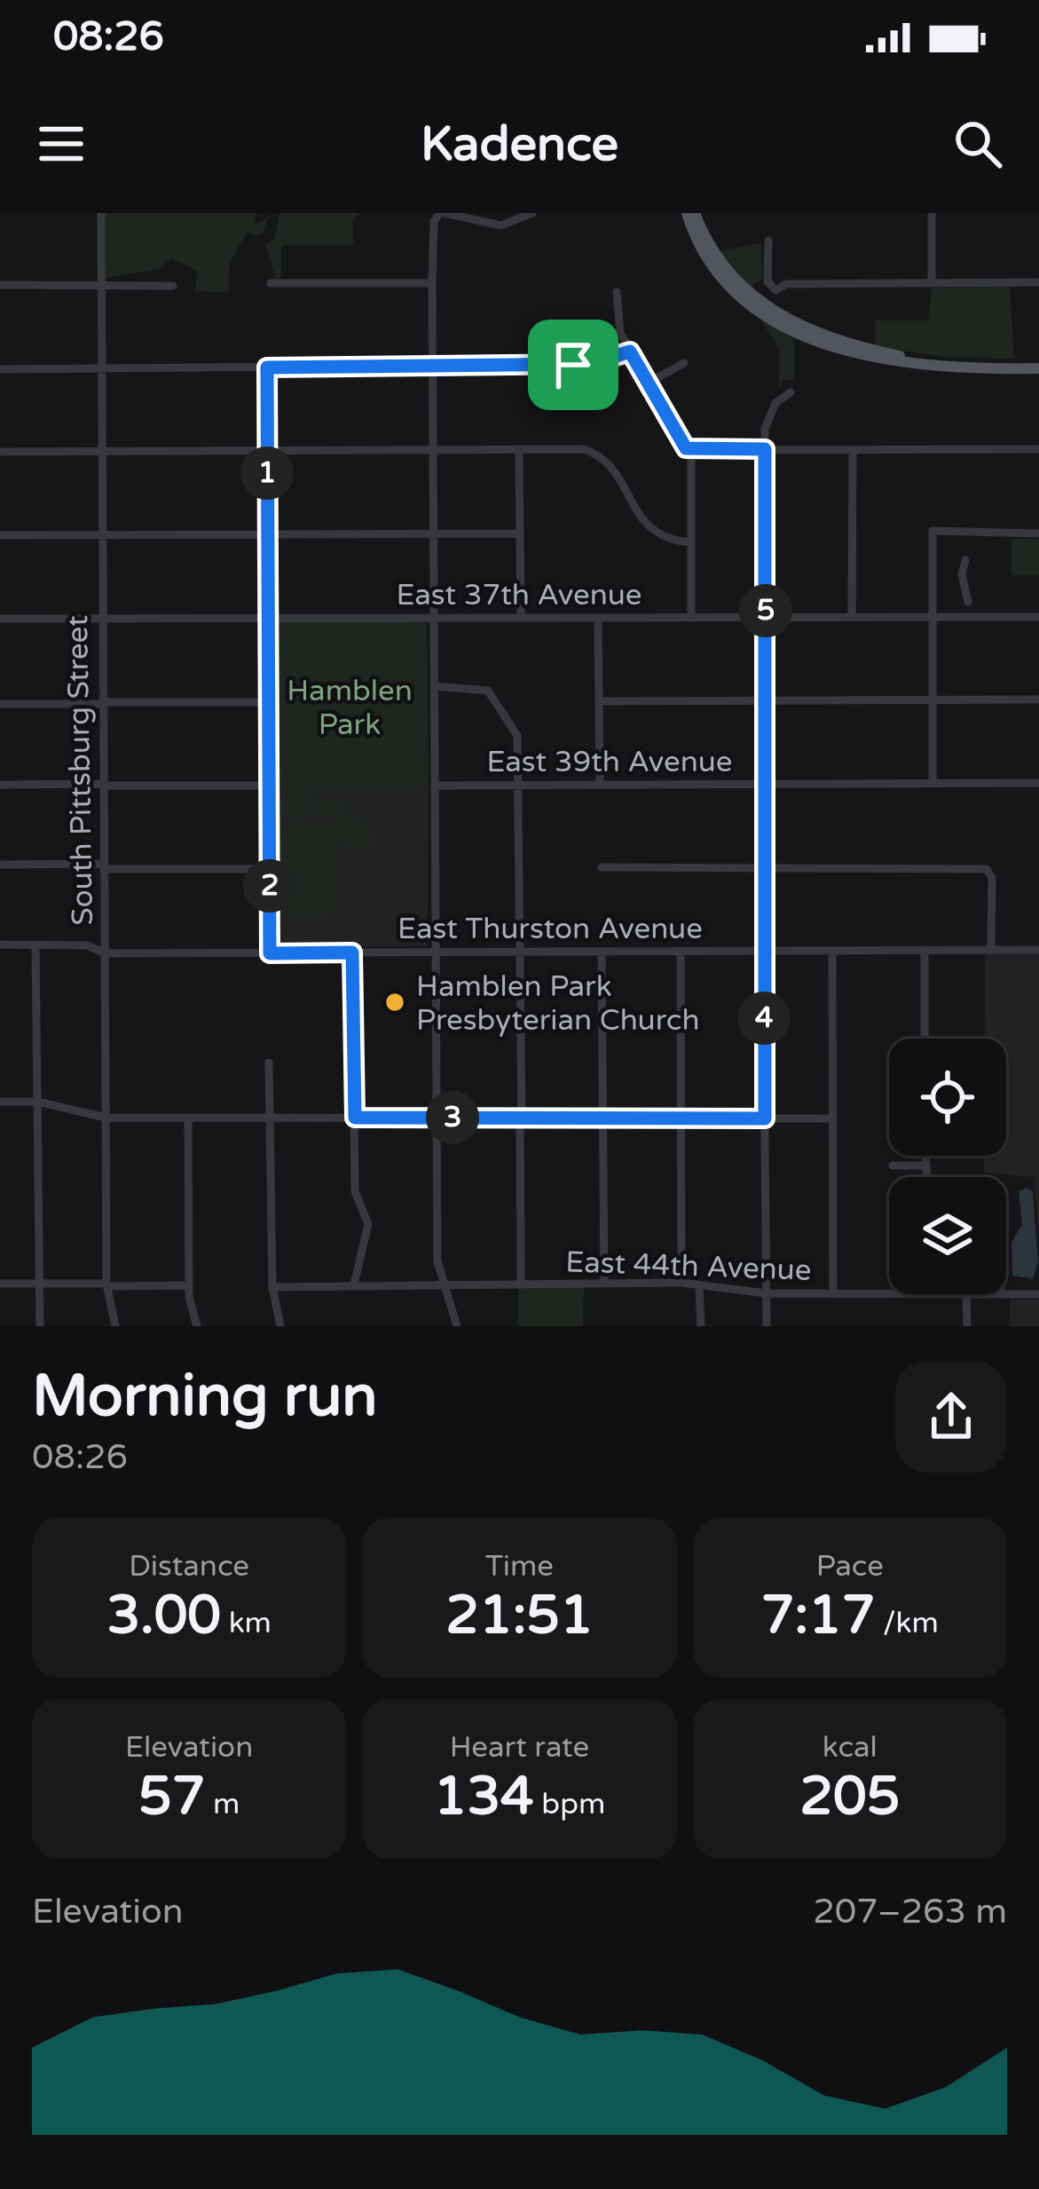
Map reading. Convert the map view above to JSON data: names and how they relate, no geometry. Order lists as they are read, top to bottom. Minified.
{"streets":{"street":["East 37th Avenue","East 39th Avenue","South Pittsburg Street","East Thurston Avenue","East 44th Avenue"]},"crossings":[["East 37th Avenue","South Pittsburg Street"],["South Pittsburg Street","East Thurston Avenue"]],"parks":["Hamblen Park"],"places":["Hamblen Park Presbyterian Church"],"page":{"status":"08:26","header":"Kadence","pins":["1","5","2","4","3"],"heading":["Morning run","08:26"],"stats":[["Distance","3.00 km"],["Time","21:51"],["Pace","7:17 /km"],["Elevation","57 m"],["Heart rate","134 bpm"],["kcal","205"]],"chart":["Elevation","207–263 m"]}}
